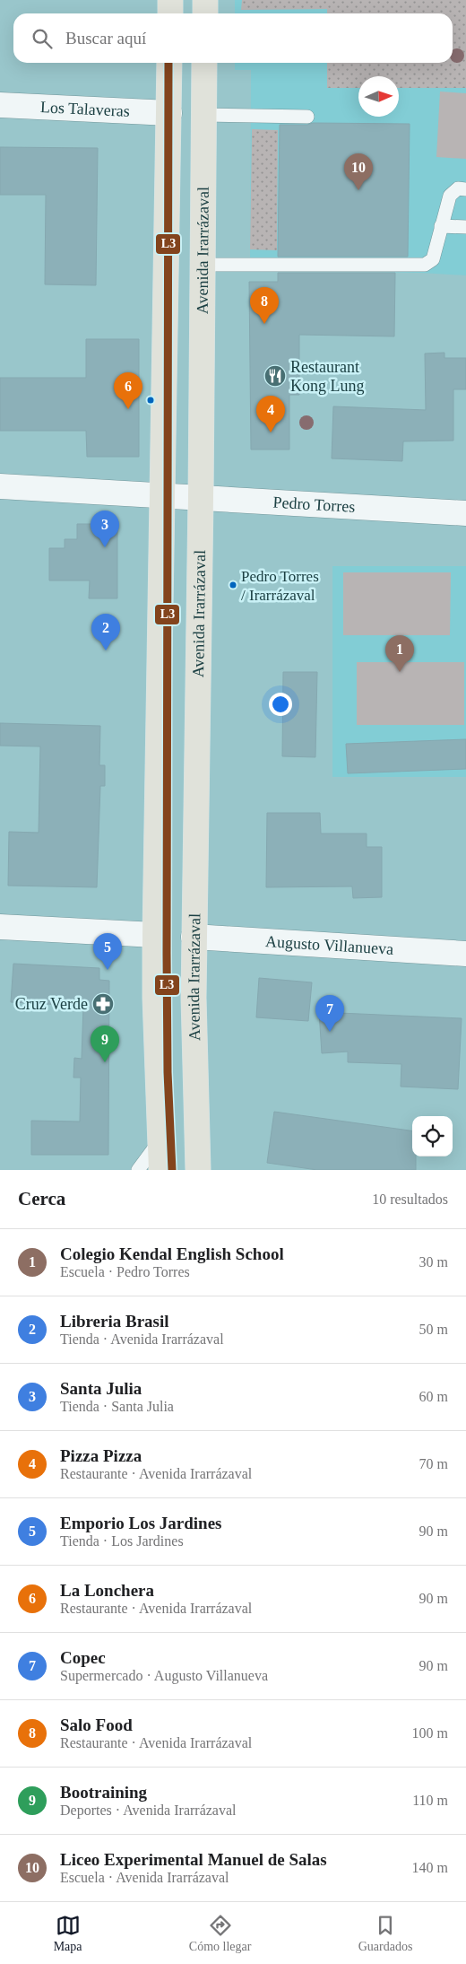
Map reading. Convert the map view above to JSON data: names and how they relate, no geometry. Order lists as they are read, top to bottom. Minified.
{"streets":{"main road":["Avenida Irarrázaval"],"street":["Los Talaveras","Pedro Torres","Augusto Villanueva"]},"crossings":[["Avenida Irarrázaval","Pedro Torres"],["Avenida Irarrázaval","Augusto Villanueva"]],"places":{"restaurant":["Restaurant Kong Lung"],"other":["Pedro Torres / Irarrázaval"],"pharmacy":["Cruz Verde"]},"lines":["transit line L3"],"north":"right","page":{"search":"Buscar aquí","pins":["10","8","6","4","3","2","1","5","7","9"],"heading":["Cerca","10 resultados"],"list":[{"mark":"1","name":"Colegio Kendal English School","note":"Escuela · Pedro Torres","value":"30 m"},{"mark":"2","name":"Libreria Brasil","note":"Tienda · Avenida Irarrázaval","value":"50 m"},{"mark":"3","name":"Santa Julia","note":"Tienda · Santa Julia","value":"60 m"},{"mark":"4","name":"Pizza Pizza","note":"Restaurante · Avenida Irarrázaval","value":"70 m"},{"mark":"5","name":"Emporio Los Jardines","note":"Tienda · Los Jardines","value":"90 m"},{"mark":"6","name":"La Lonchera","note":"Restaurante · Avenida Irarrázaval","value":"90 m"},{"mark":"7","name":"Copec","note":"Supermercado · Augusto Villanueva","value":"90 m"},{"mark":"8","name":"Salo Food","note":"Restaurante · Avenida Irarrázaval","value":"100 m"},{"mark":"9","name":"Bootraining","note":"Deportes · Avenida Irarrázaval","value":"110 m"},{"mark":"10","name":"Liceo Experimental Manuel de Salas","note":"Escuela · Avenida Irarrázaval","value":"140 m"}],"nav":["Mapa","Cómo llegar","Guardados"]}}
